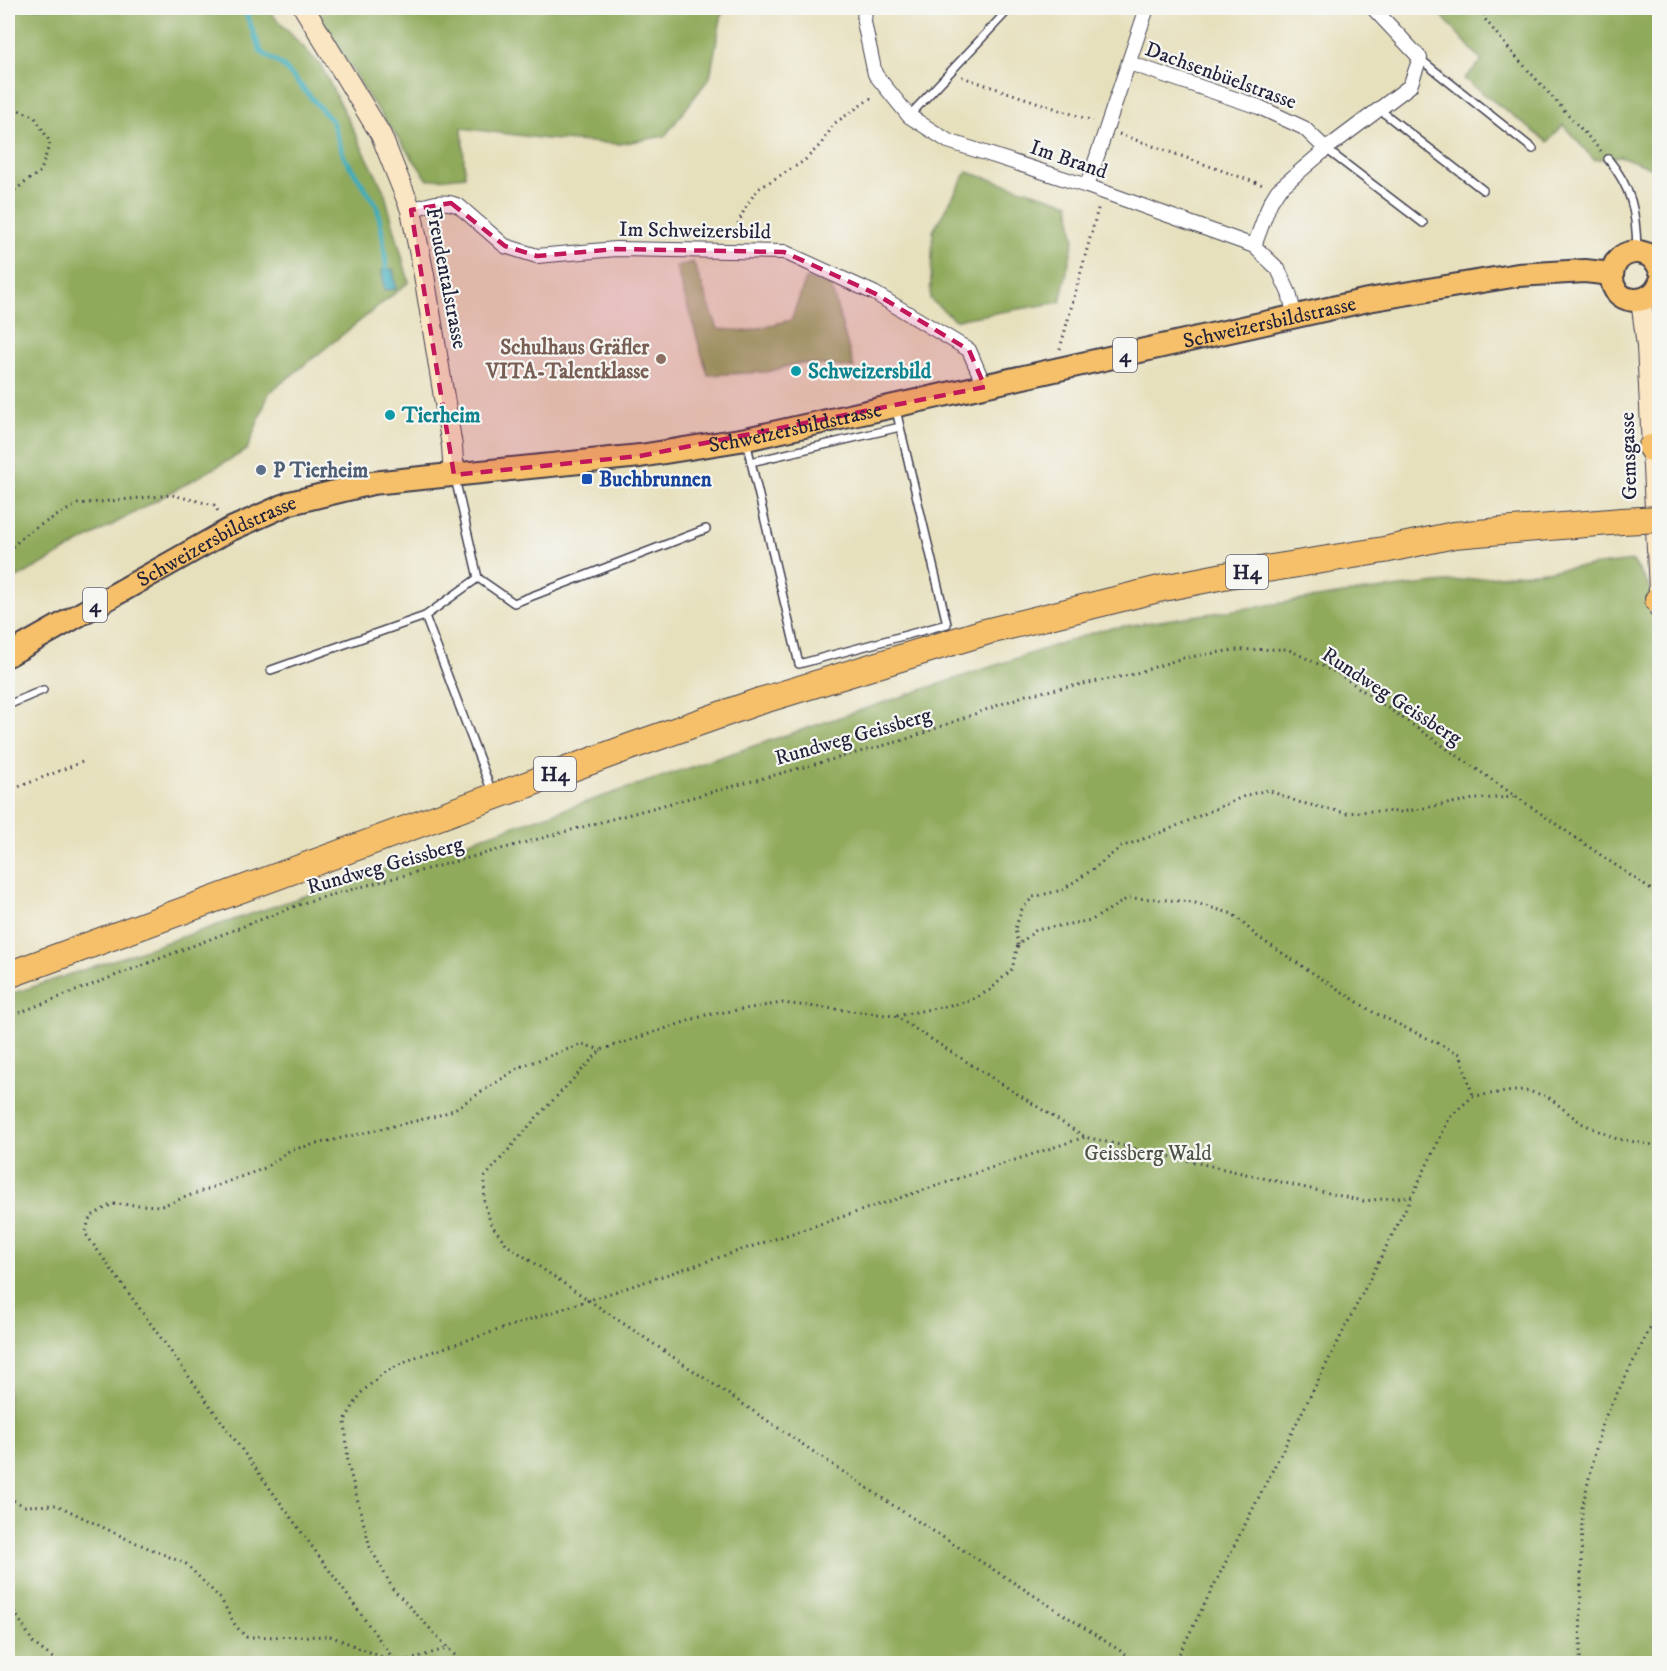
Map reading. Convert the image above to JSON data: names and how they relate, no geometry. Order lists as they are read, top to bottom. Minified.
{"streets":{"highway":["H4"],"main road":["Schweizersbildstrasse","4"],"street":["Dachsenbüelstrasse","Im Brand","Im Schweizersbild","Freudentalstrasse","Gemsgasse"],"path":["Rundweg Geissberg"]},"crossings":[["Dachsenbüelstrasse","Im Brand"],["Im Brand","Schweizersbildstrasse"],["Im Schweizersbild","Freudentalstrasse"],["Im Schweizersbild","Schweizersbildstrasse"],["Freudentalstrasse","Schweizersbildstrasse"]],"parks":["Geissberg Wald"],"places":{"other":["Schulhaus Gräfler VITA-Talentklasse","Schweizersbild","Tierheim","P Tierheim"],"transit":["Buchbrunnen"]}}
